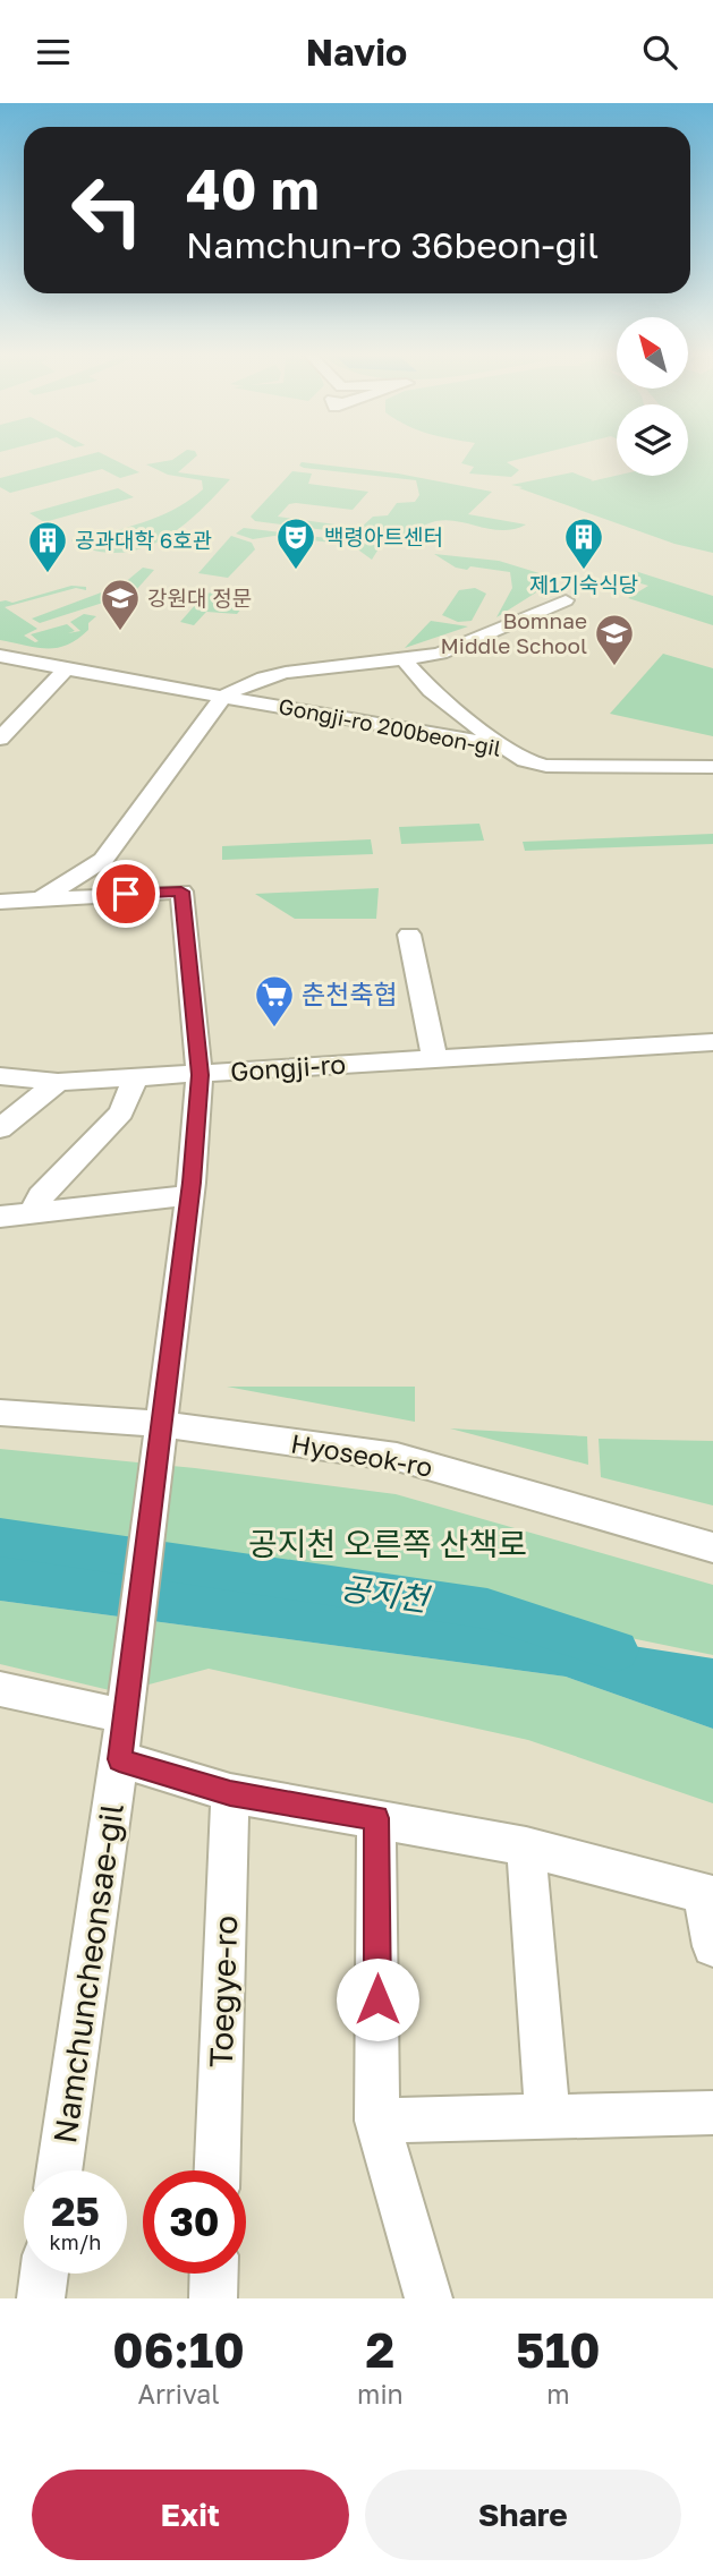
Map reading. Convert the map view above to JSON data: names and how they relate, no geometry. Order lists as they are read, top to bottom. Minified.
{"streets":{"street":["Gongji-ro 200beon-gil","Gongji-ro","Hyoseok-ro","Namchuncheonsae-gil","Toegye-ro"]},"crossings":[["Hyoseok-ro","Namchuncheonsae-gil"]],"water":["공지천"],"parks":["공지천 오른쪽 산책로"],"places":{"theatre":["백령아트센터"],"building":["제1기숙식당","공과대학 6호관"],"school or university":["강원대 정문","Bomnae Middle School"],"supermarket":["춘천축협"]},"north":"top left","page":{"header":"Navio","turn":["40 m","Namchun-ro 36beon-gil"],"speed":"25 km/h","limit":"30","eta":["06:10","Arrival","2","min","510","m"],"buttons":["Exit","Share"]}}
